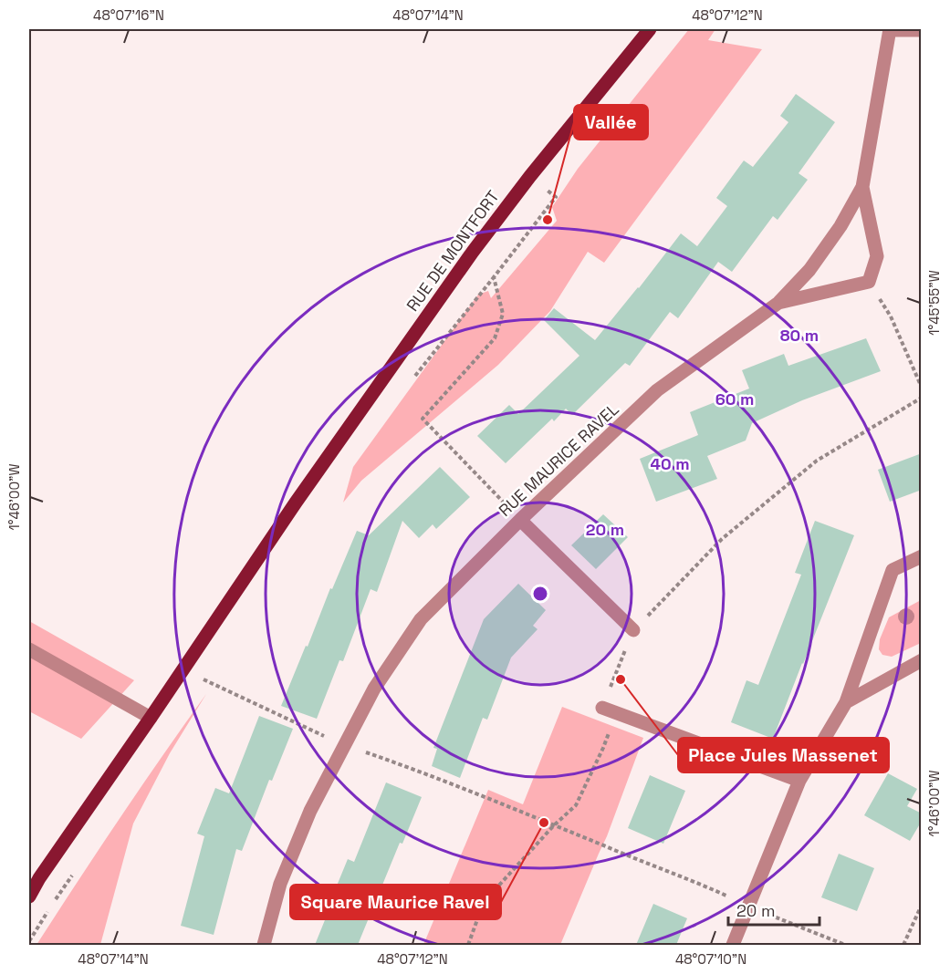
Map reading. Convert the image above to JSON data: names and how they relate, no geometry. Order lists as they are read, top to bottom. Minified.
{"streets":{"main road":["RUE DE MONTFORT"],"street":["RUE MAURICE RAVEL"]},"places":["Vallée","Place Jules Massenet","Square Maurice Ravel"],"scale_bar":"20 m","coordinates":["48°07'16\"N","48°07'14\"N","48°07'12\"N","1°45'55\"W","1°46'00\"W","48°07'10\"N"],"rings":["80 m","60 m","40 m","20 m"]}
